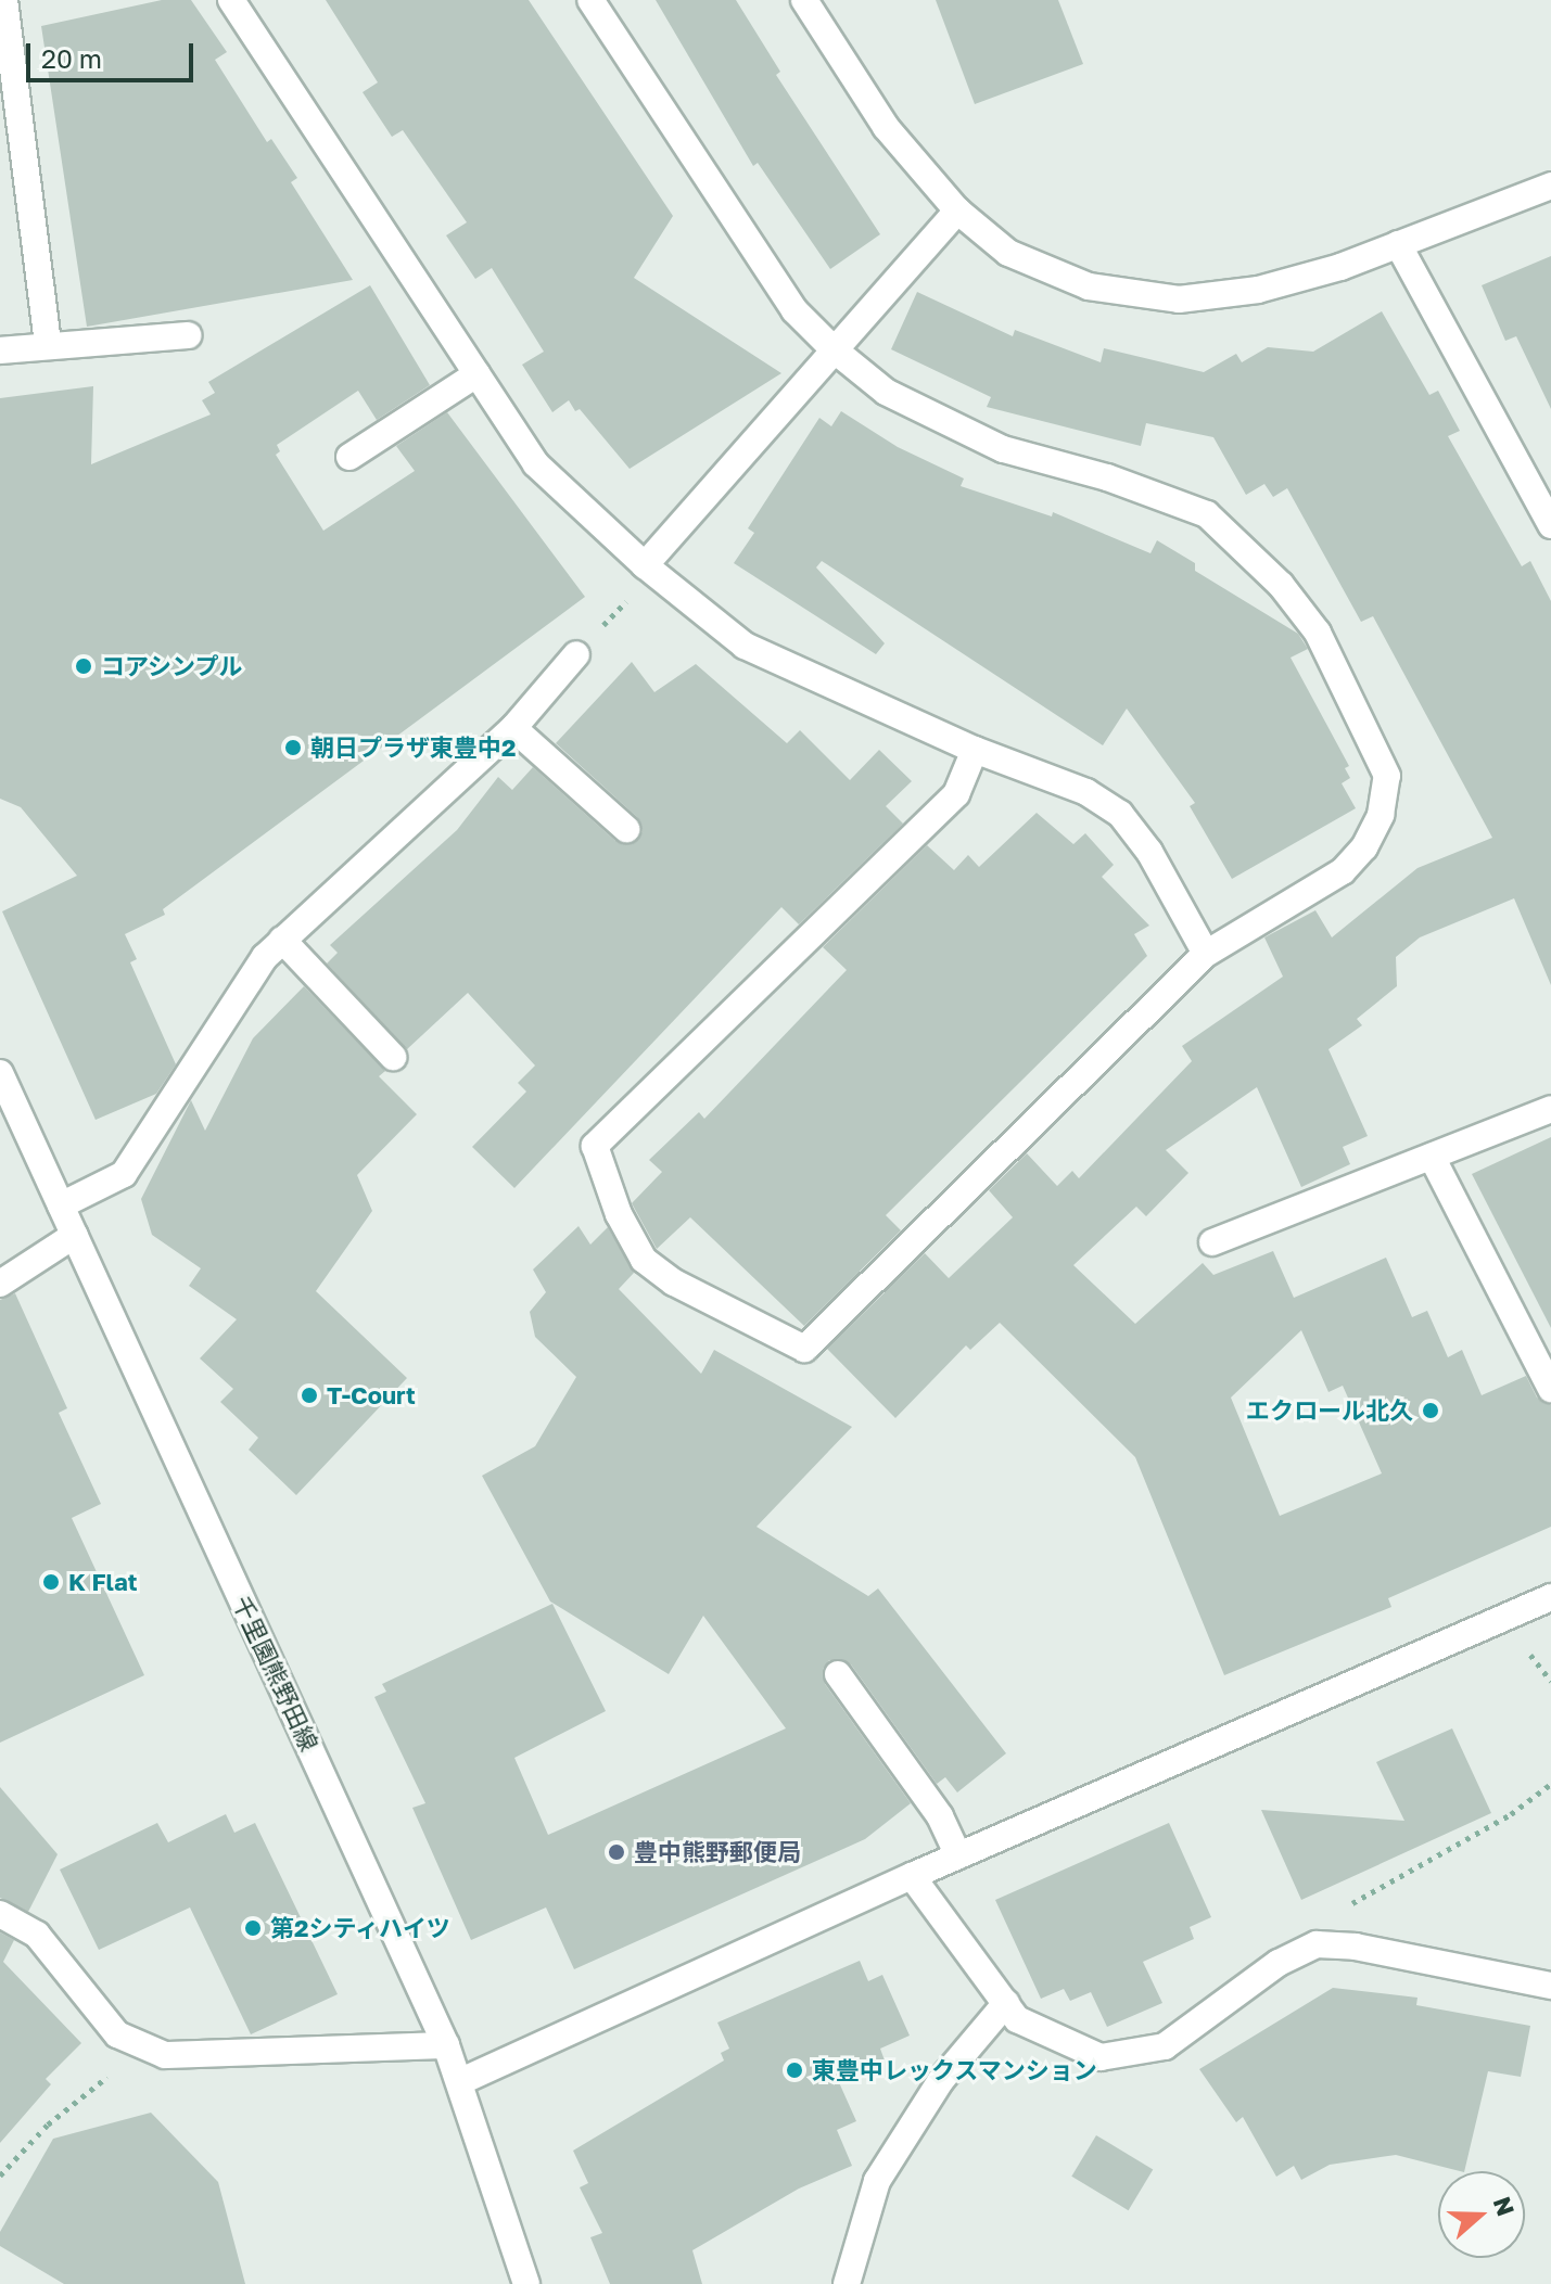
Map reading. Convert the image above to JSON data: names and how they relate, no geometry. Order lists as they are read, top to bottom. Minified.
{"streets":{"street":["千里園熊野田線"]},"places":["コアシンプル","朝日プラザ東豊中2","T-Court","エクロール北久","K Flat","豊中熊野郵便局","第2シティハイツ","東豊中レックスマンション"],"scale_bar":"20 m","north":"right"}
